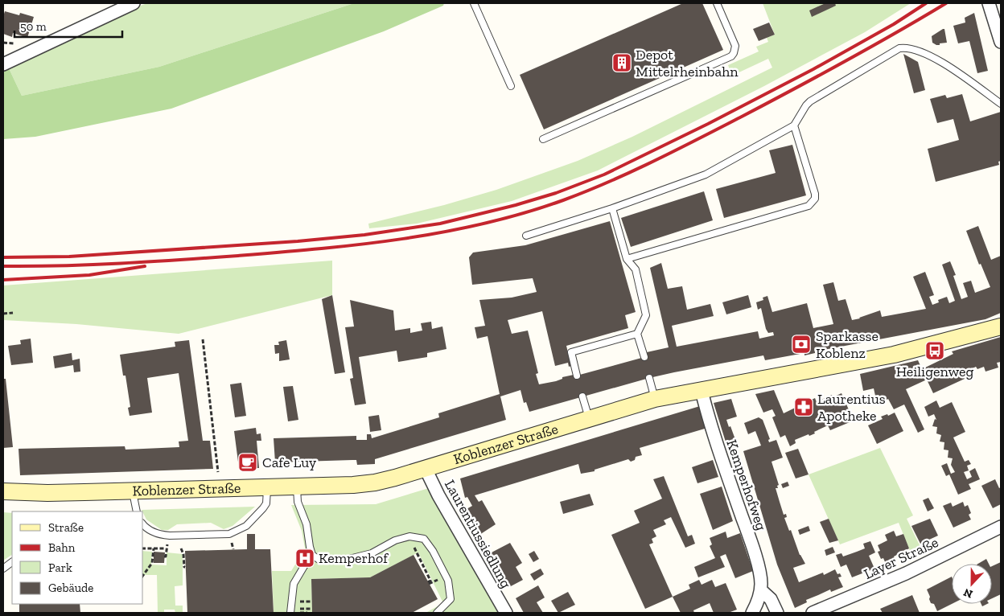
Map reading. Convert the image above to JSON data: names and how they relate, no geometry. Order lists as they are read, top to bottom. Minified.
{"streets":{"street":["Koblenzer Straße","Kemperhofweg","Laurentiussiedlung","Layer Straße"]},"crossings":[["Koblenzer Straße","Kemperhofweg"],["Koblenzer Straße","Laurentiussiedlung"]],"places":{"building":["Depot Mittelrheinbahn"],"bank":["Sparkasse Koblenz"],"bus stop":["Heiligenweg"],"pharmacy":["Laurentius Apotheke"],"cafe":["Cafe Luy"],"hospital":["Kemperhof"]},"legend":["Straße","Bahn","Park","Gebäude"],"scale_bar":"50 m","north":"bottom"}
